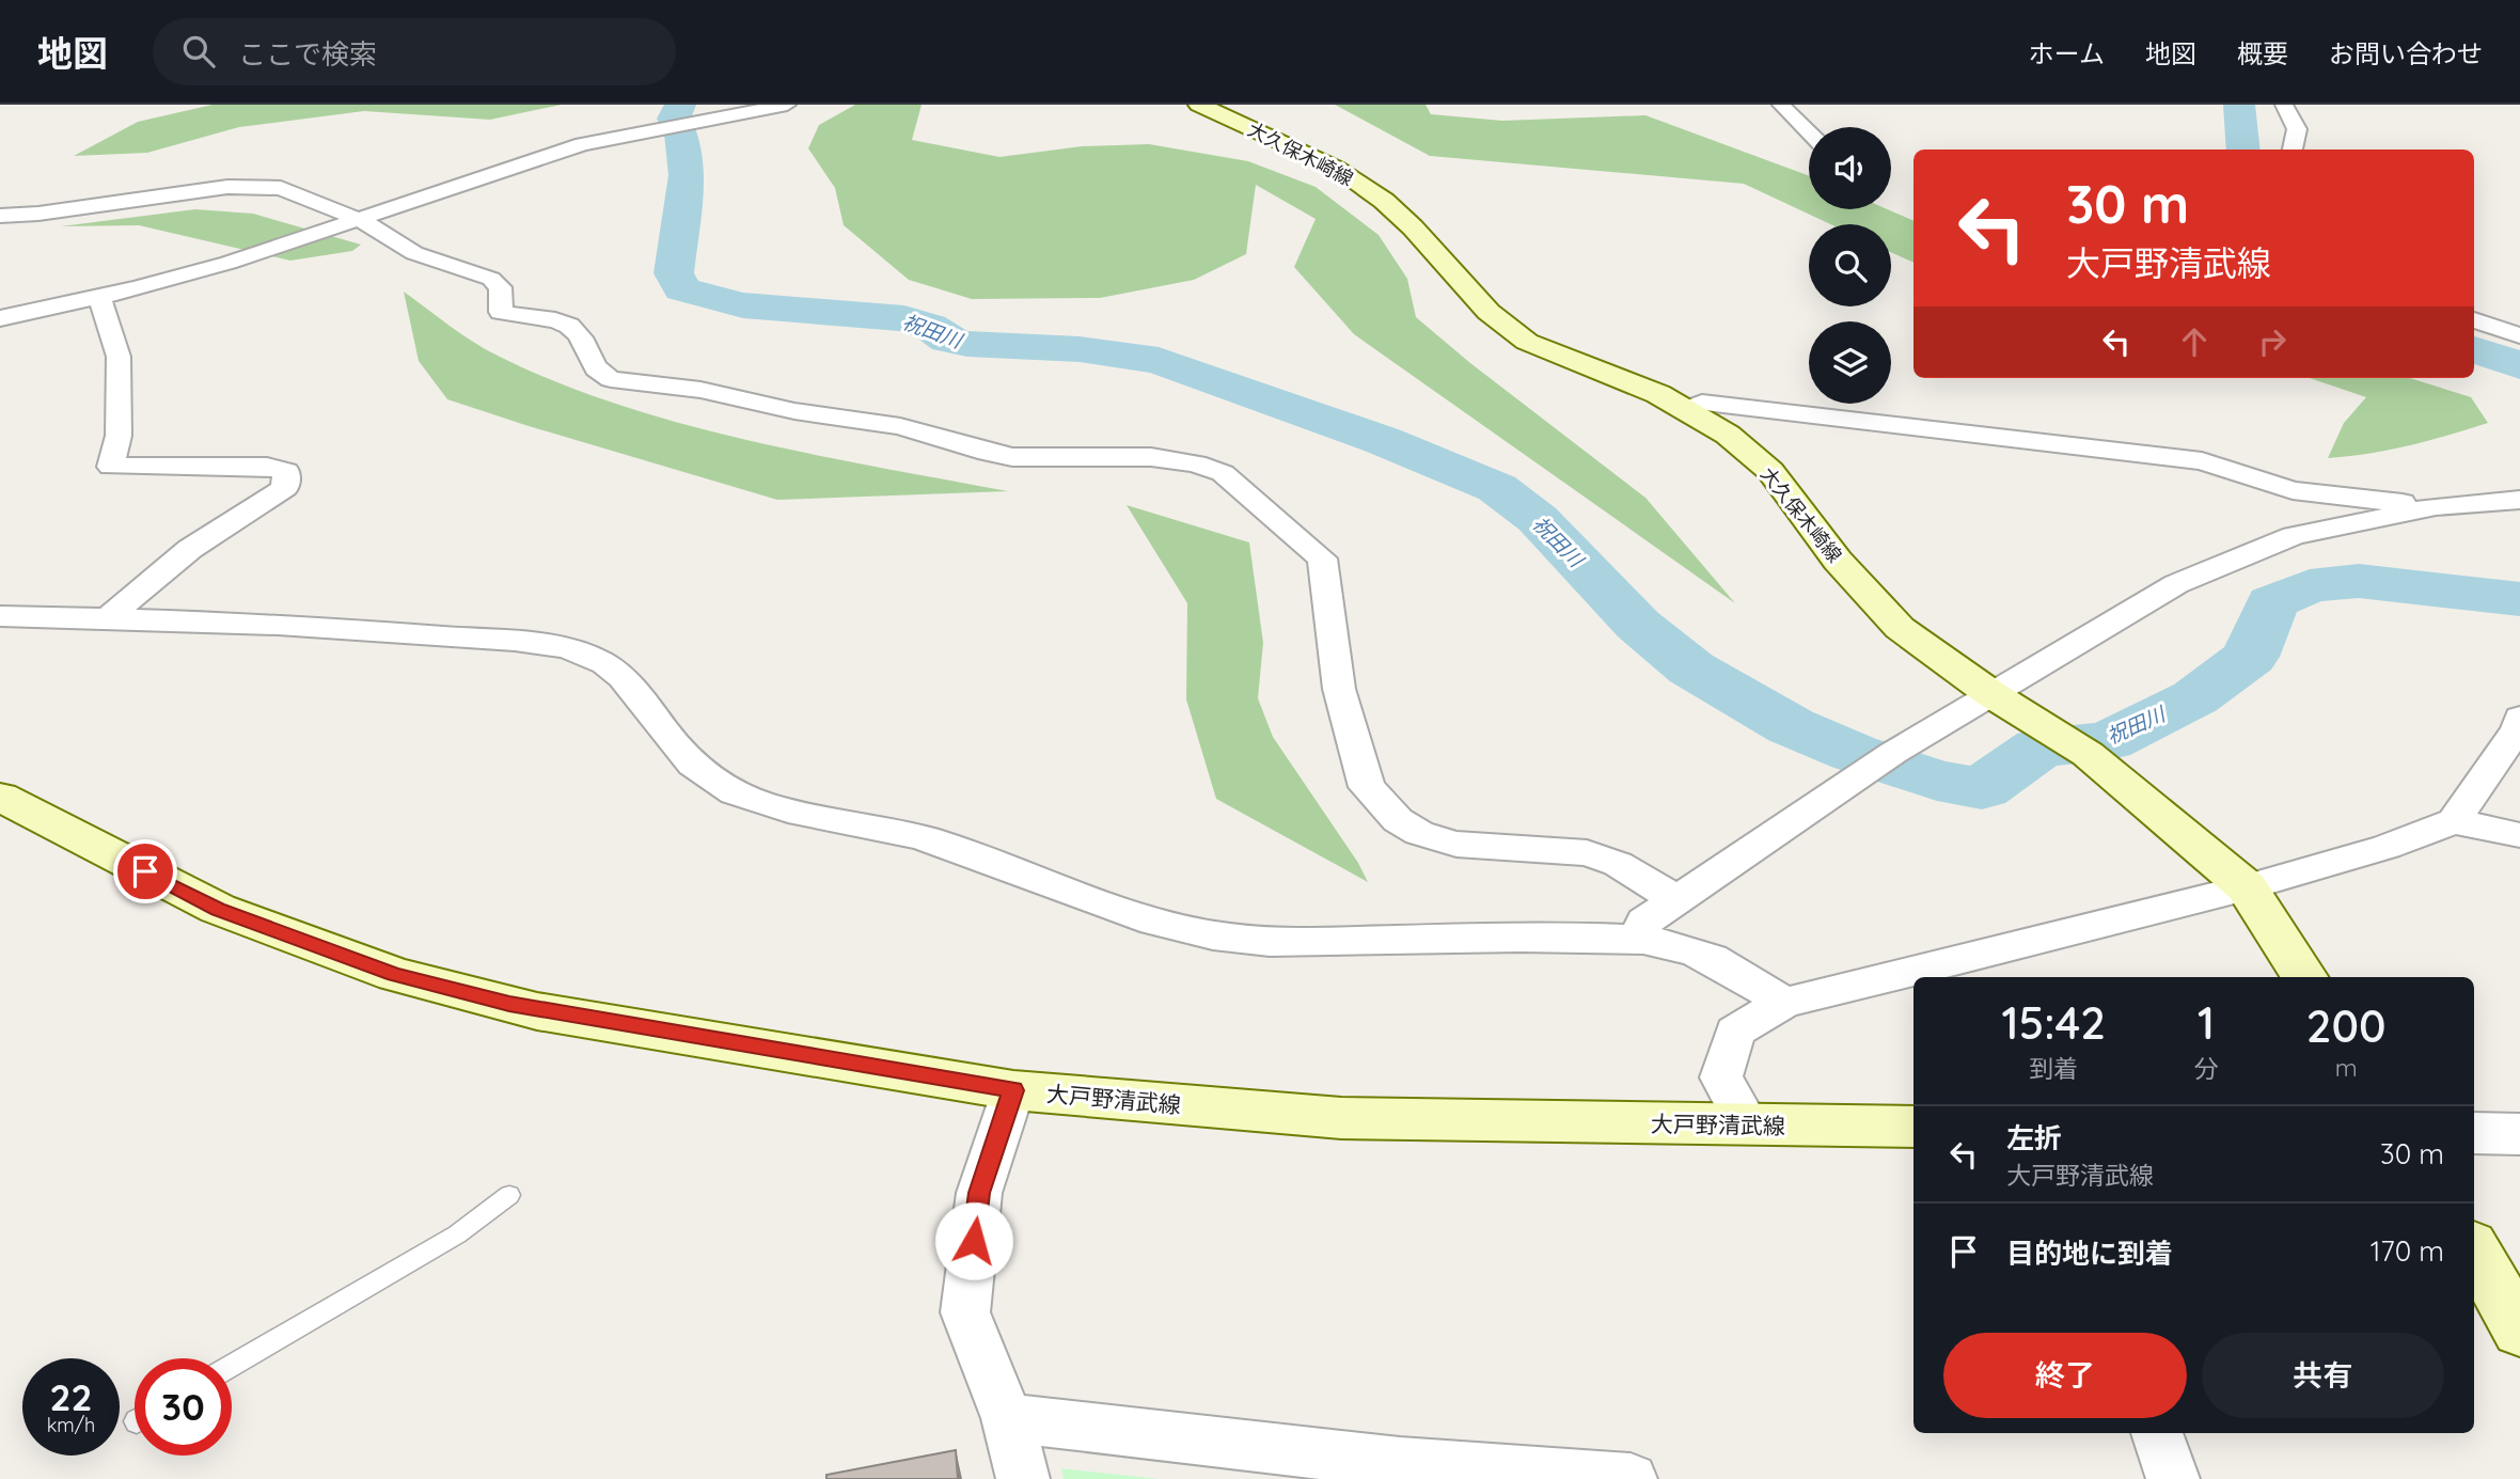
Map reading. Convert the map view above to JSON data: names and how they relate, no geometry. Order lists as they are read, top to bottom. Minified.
{"streets":{"main road":["大久保木崎線","大戸野清武線"]},"water":["祝田川"],"page":{"header":"地図","search":"ここで検索","nav":["ホーム","地図","概要","お問い合わせ"],"turn":["30 m","大戸野清武線"],"eta":["15:42","到着","1","分","200","m"],"list":[{"name":"左折","note":"大戸野清武線","value":"30 m"},{"name":"目的地に到着","value":"170 m"}],"buttons":["終了","共有"],"speed":"22 km/h","limit":"30"}}
